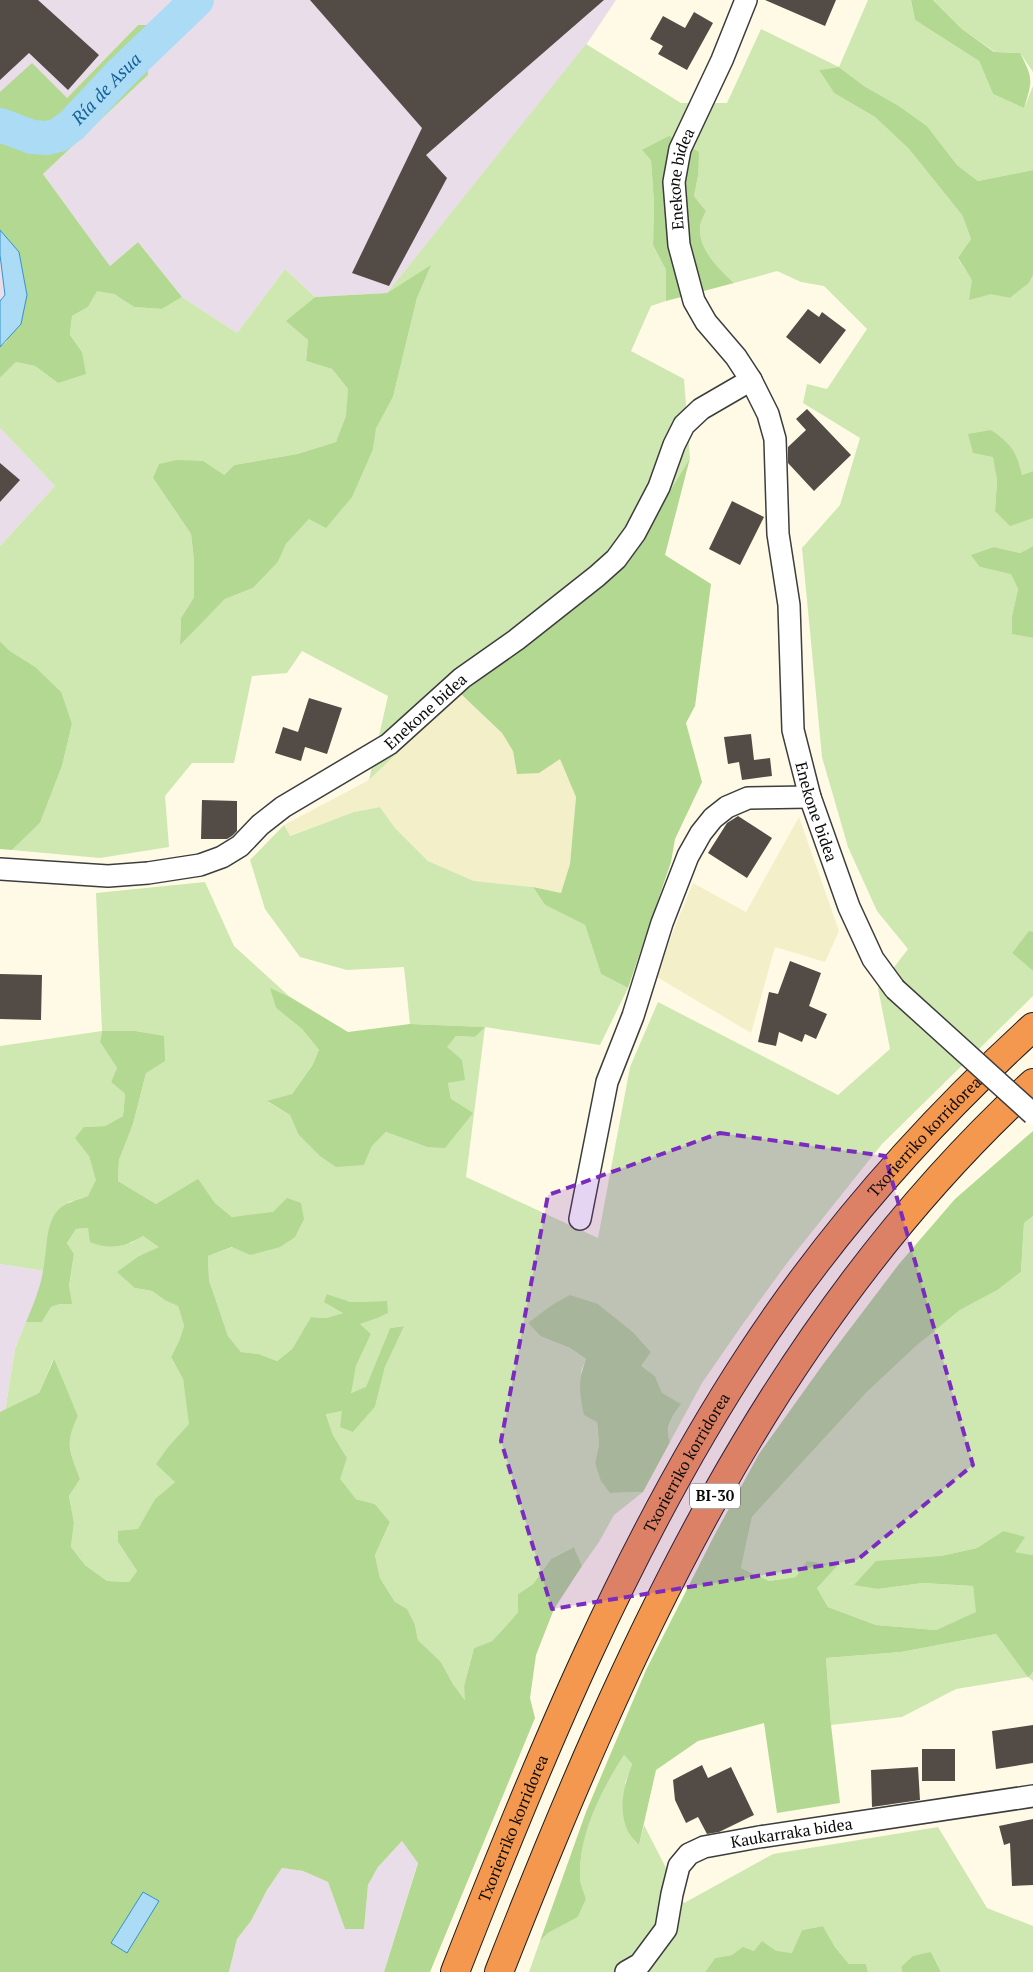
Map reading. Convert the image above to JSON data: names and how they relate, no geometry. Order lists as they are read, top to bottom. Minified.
{"streets":{"highway":["Txorierriko korridorea","BI-30"],"street":["Enekone bidea","Kaukarraka bidea"]},"water":["Ría de Asua"]}
